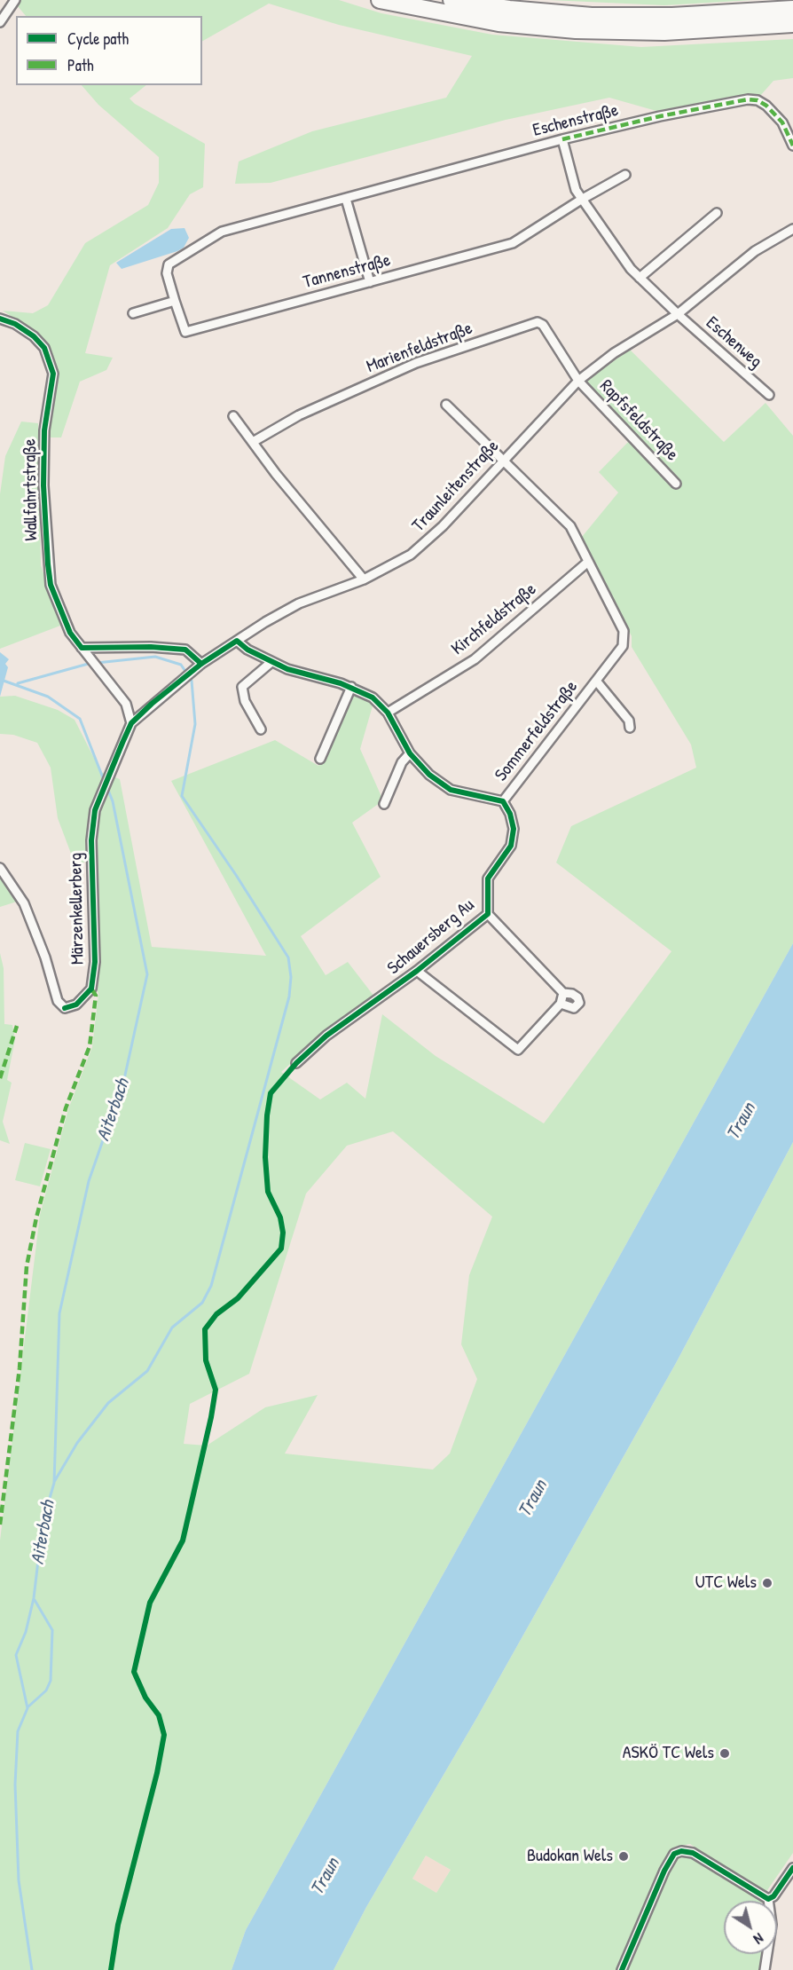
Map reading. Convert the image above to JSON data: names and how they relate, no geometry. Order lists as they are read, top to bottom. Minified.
{"streets":{"street":["Eschenstraße","Tannenstraße","Eschenweg","Marienfeldstraße","Rapfsfeldstraße","Traunleitenstraße","Wallfahrtstraße","Kirchfeldstraße","Sommerfeldstraße","Märzenkellerberg","Schauersberg Au"]},"crossings":[["Eschenstraße","Tannenstraße"],["Eschenweg","Traunleitenstraße"],["Marienfeldstraße","Rapfsfeldstraße"],["Marienfeldstraße","Traunleitenstraße"],["Rapfsfeldstraße","Traunleitenstraße"],["Traunleitenstraße","Wallfahrtstraße"],["Traunleitenstraße","Sommerfeldstraße"],["Traunleitenstraße","Märzenkellerberg"],["Kirchfeldstraße","Sommerfeldstraße"],["Sommerfeldstraße","Schauersberg Au"]],"water":["Aiterbach","Traun"],"places":["UTC Wels","ASKÖ TC Wels","Budokan Wels"],"legend":["Cycle path","Path"],"north":"bottom right"}
